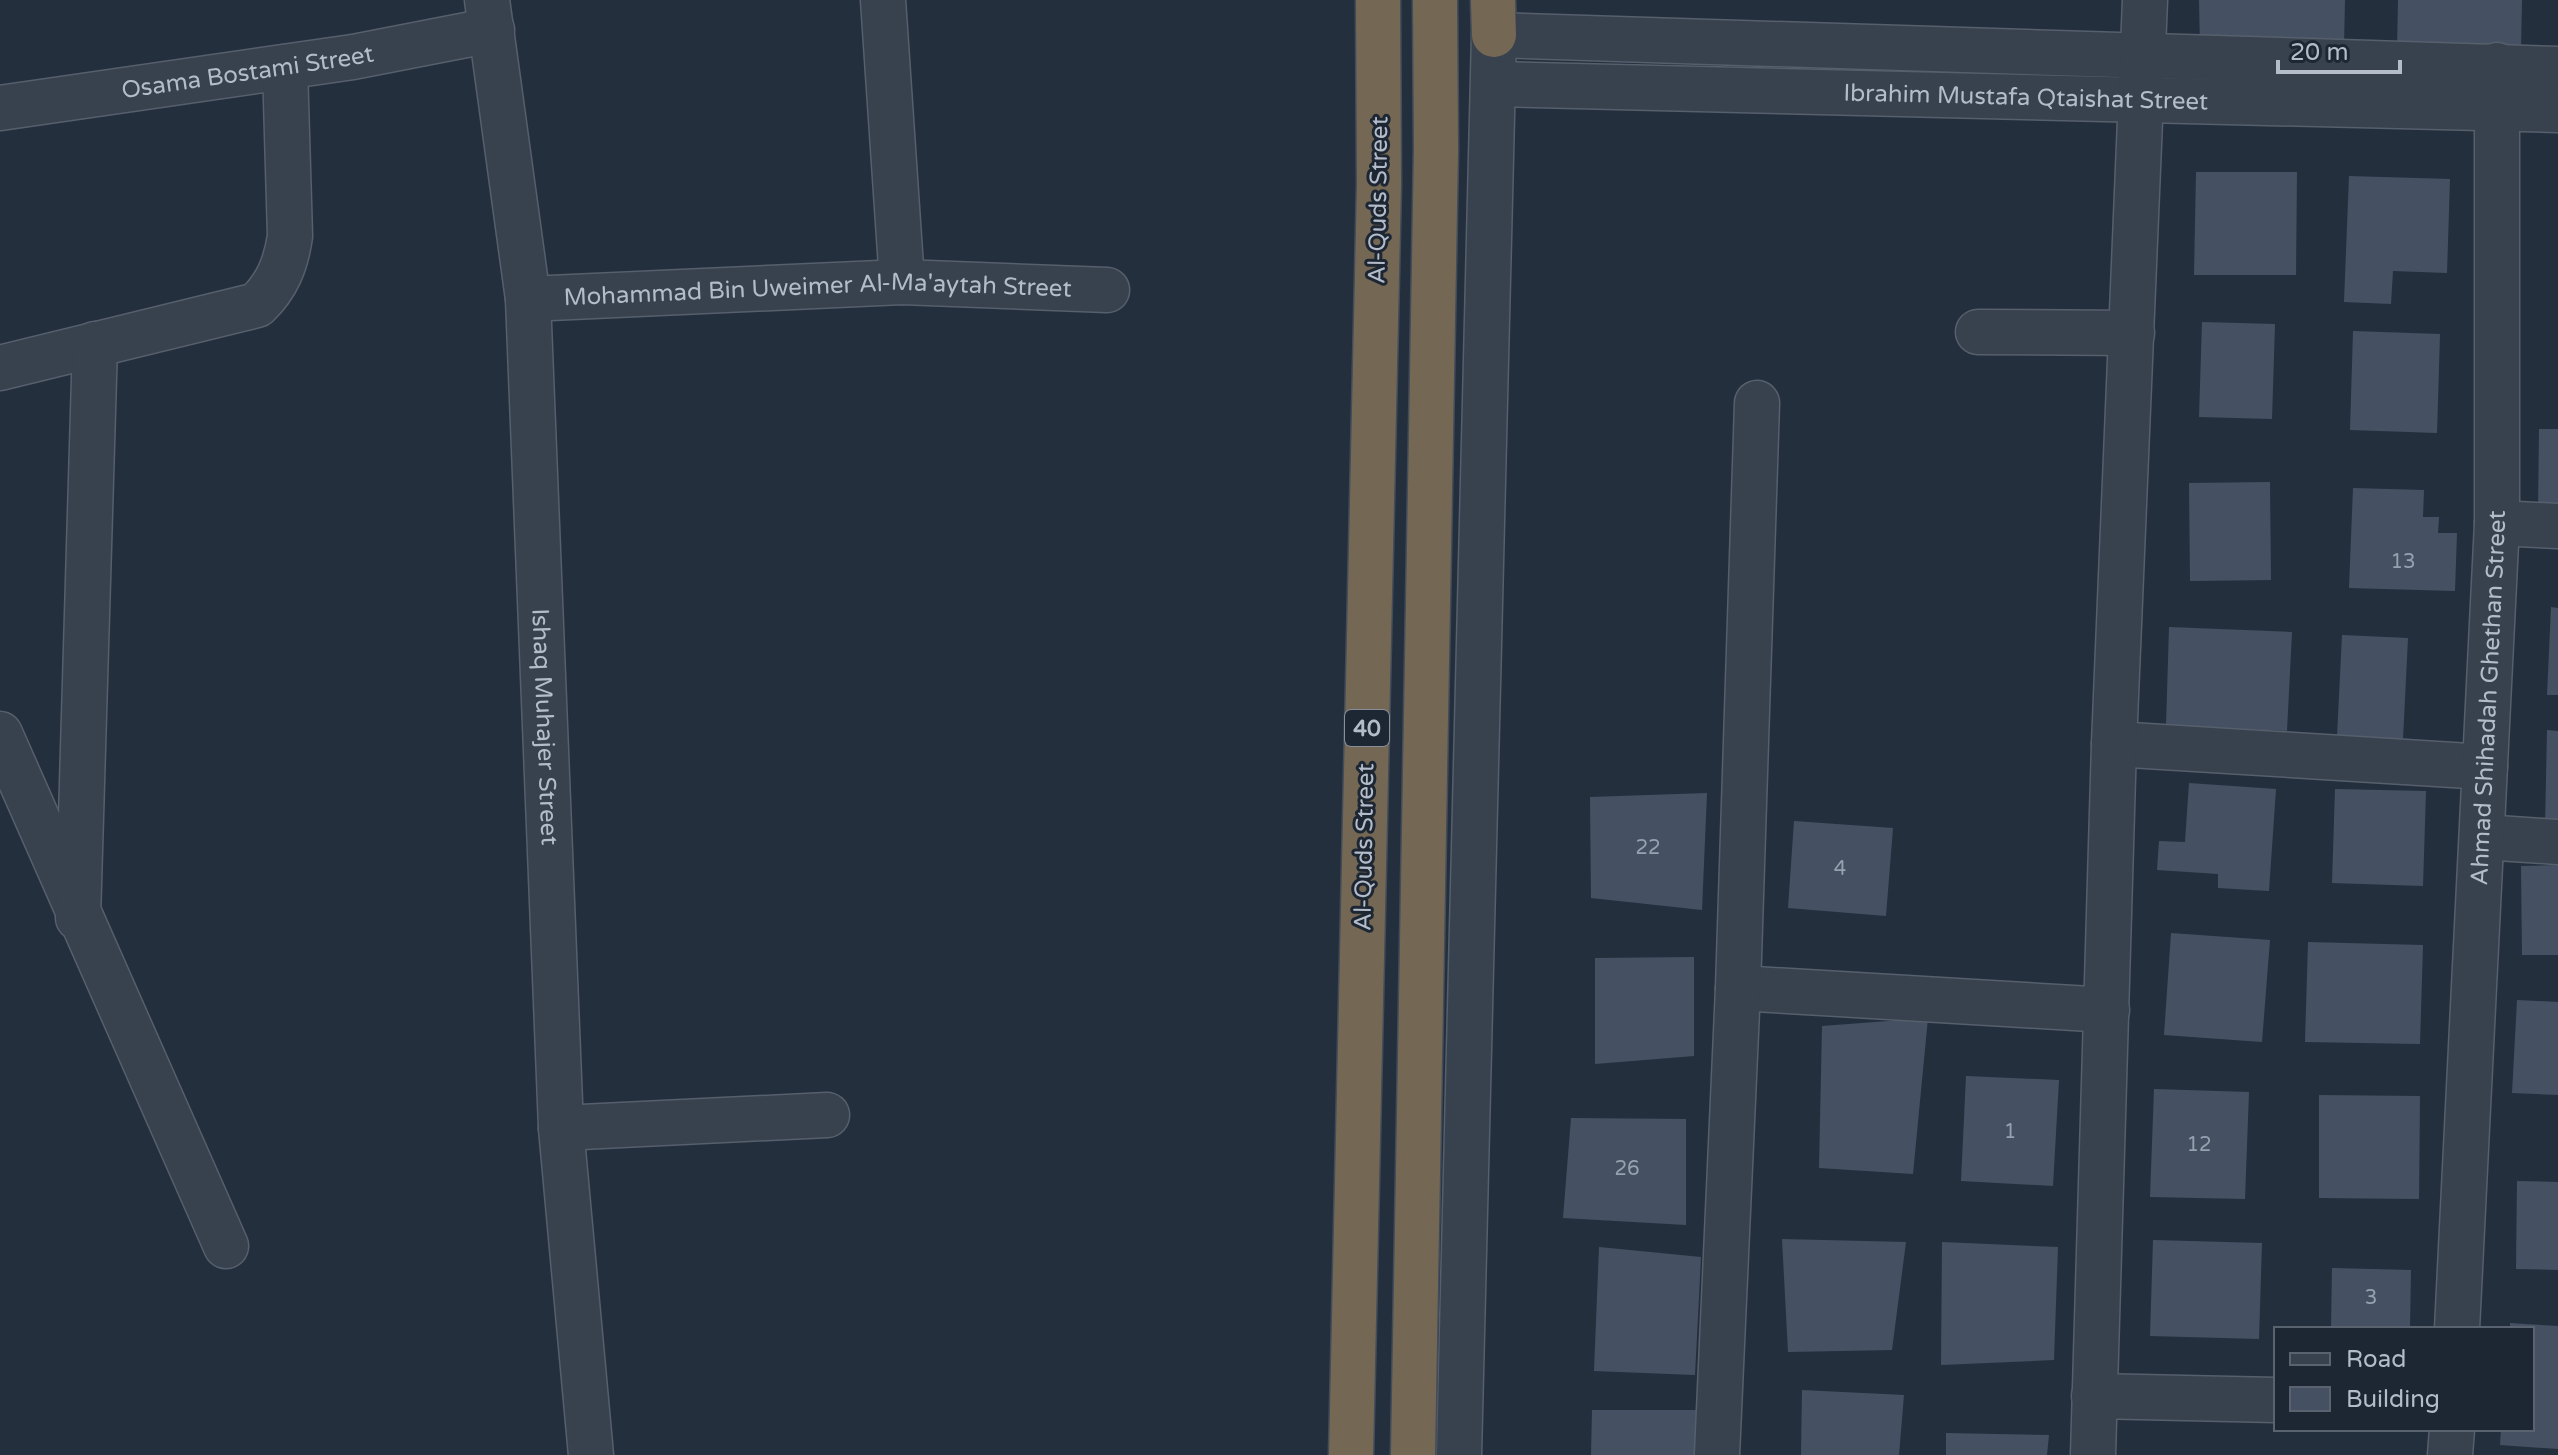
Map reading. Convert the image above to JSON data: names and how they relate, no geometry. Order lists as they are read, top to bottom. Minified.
{"streets":{"highway":["Al-Quds Street","40"],"street":["Osama Bostami Street","Ibrahim Mustafa Qtaishat Street","Mohammad Bin Uweimer Al-Ma'aytah Street","Ahmad Shihadah Ghethan Street","Ishaq Muhajer Street"]},"crossings":[["Osama Bostami Street","Ishaq Muhajer Street"],["Ibrahim Mustafa Qtaishat Street","Ahmad Shihadah Ghethan Street"],["Mohammad Bin Uweimer Al-Ma'aytah Street","Ishaq Muhajer Street"]],"house_numbers":["13","22","4","1","12","26","3"],"legend":["Road","Building"],"scale_bar":"20 m"}
